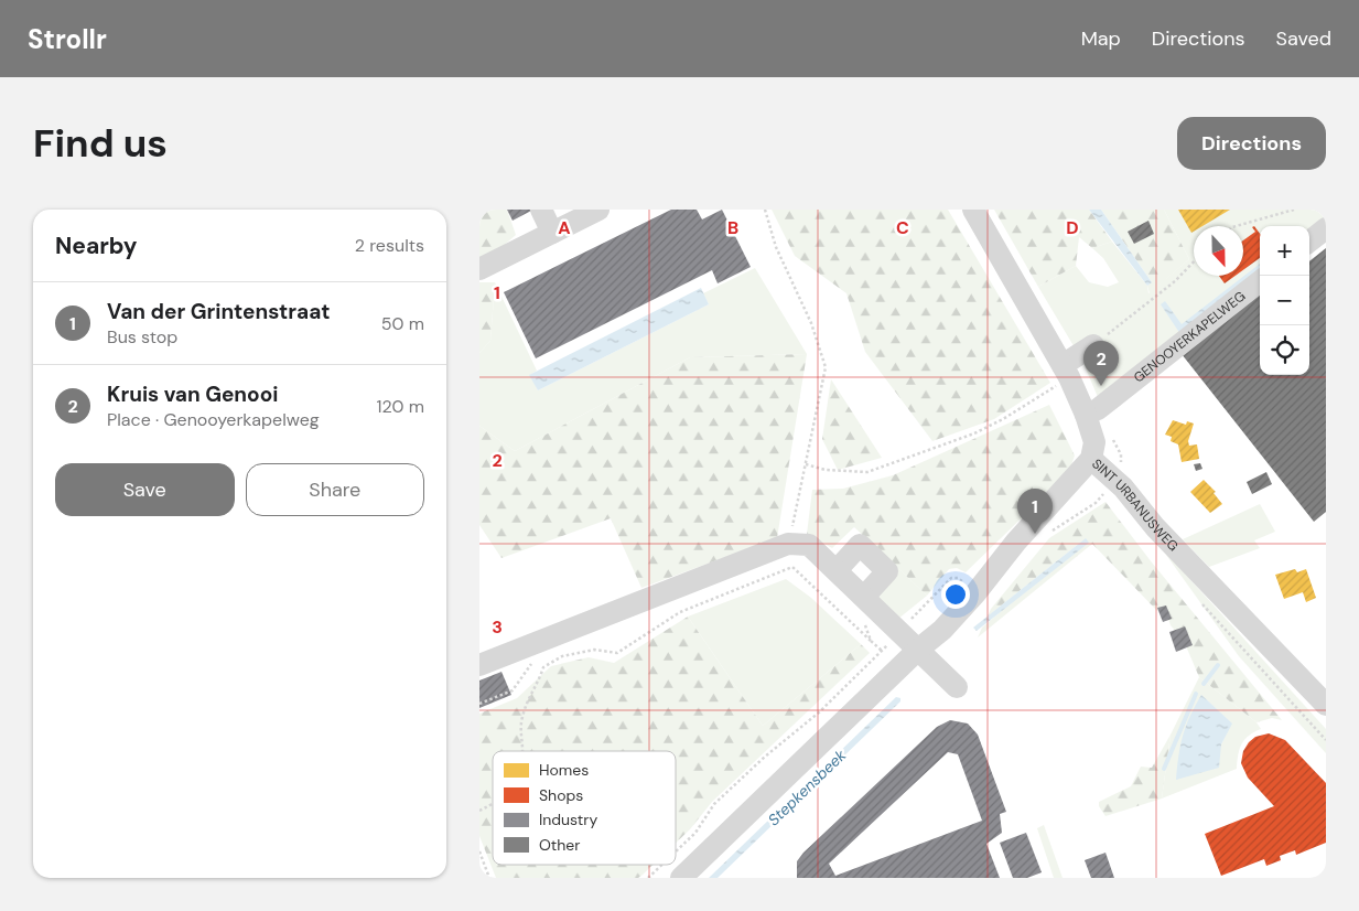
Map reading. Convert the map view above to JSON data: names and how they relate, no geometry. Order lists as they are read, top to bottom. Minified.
{"streets":{"street":["GENOOYERKAPELWEG","SINT URBANUSWEG"]},"crossings":[["GENOOYERKAPELWEG","SINT URBANUSWEG"]],"water":["Stepkensbeek"],"legend":["Homes","Shops","Industry","Other"],"north":"bottom","page":{"header":"Strollr","nav":["Map","Directions","Saved"],"buttons":["Directions",["Save","Share"]],"title":"Find us","heading":["Nearby","2 results"],"map_buttons":["+","−"],"list":[{"mark":"1","name":"Van der Grintenstraat","note":"Bus stop","value":"50 m"},{"mark":"2","name":"Kruis van Genooi","note":"Place · Genooyerkapelweg","value":"120 m"}],"pins":["2","1"]},"grid":{"columns":["A","B","C","D"],"rows":["1","2","3"]}}
